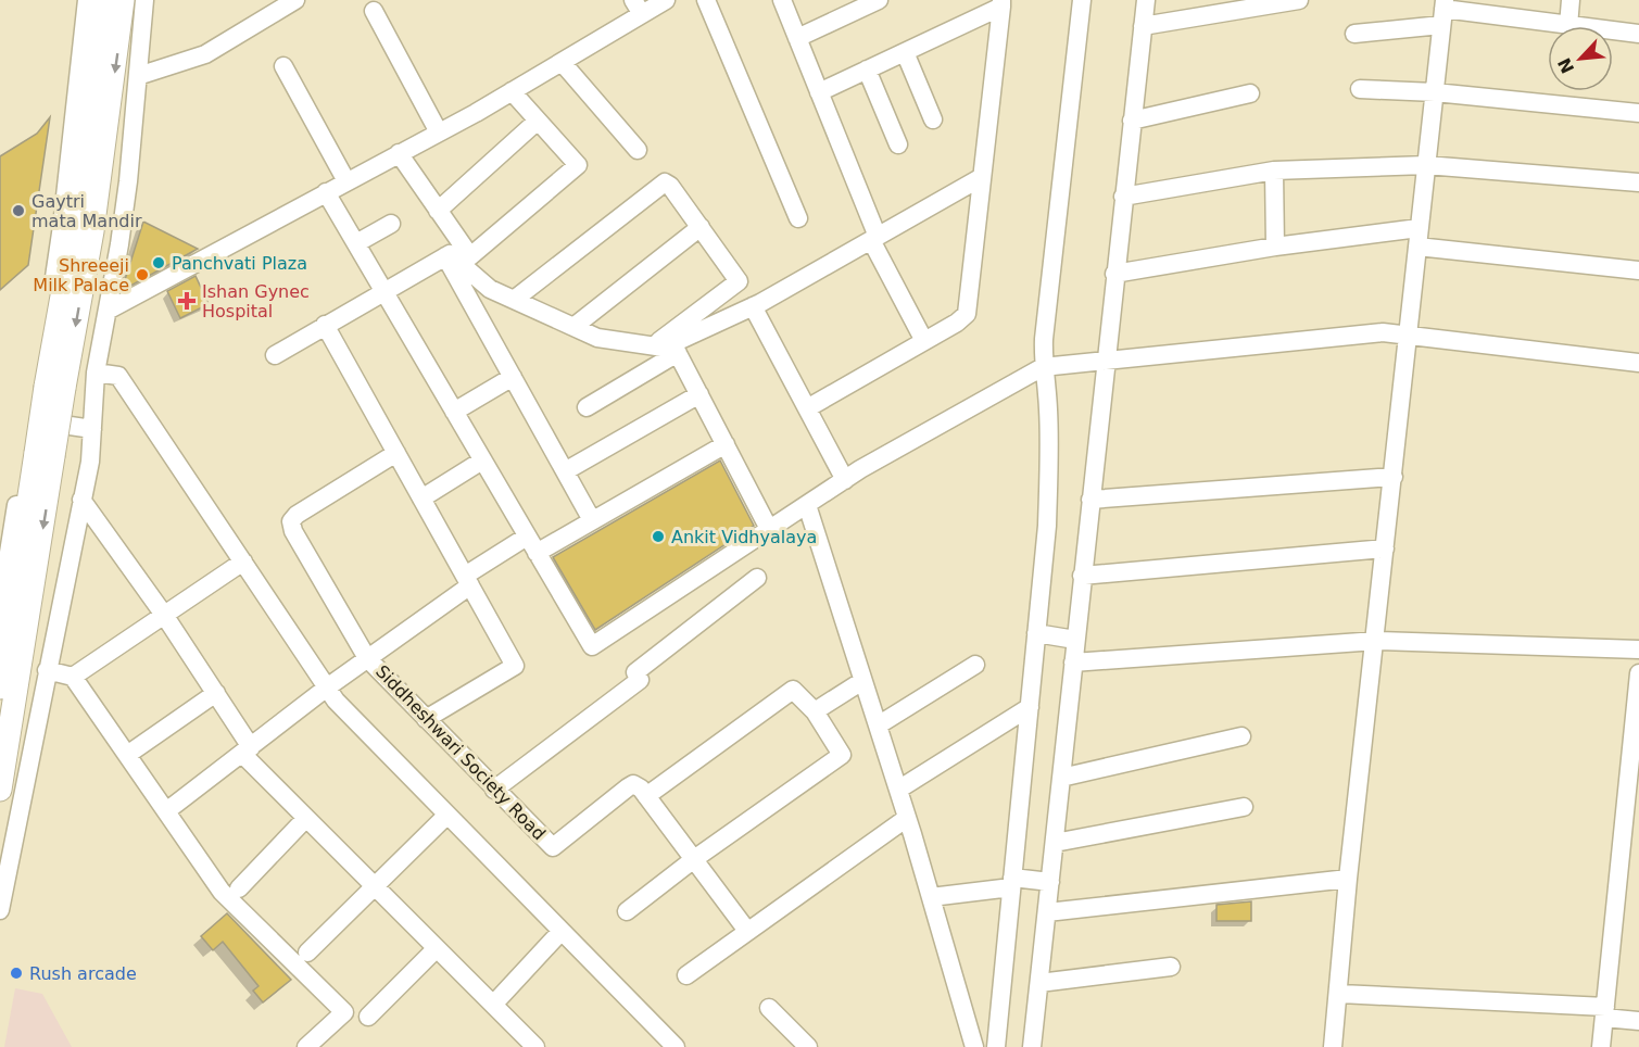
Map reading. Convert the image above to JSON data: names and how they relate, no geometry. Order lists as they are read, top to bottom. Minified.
{"streets":{"street":["Siddheshwari Society Road"]},"places":{"other":["Gaytri mata Mandir","Panchvati Plaza","Shreeeji Milk Palace","Ankit Vidhyalaya","Rush arcade"],"health":["Ishan Gynec Hospital"]},"north":"bottom left"}
